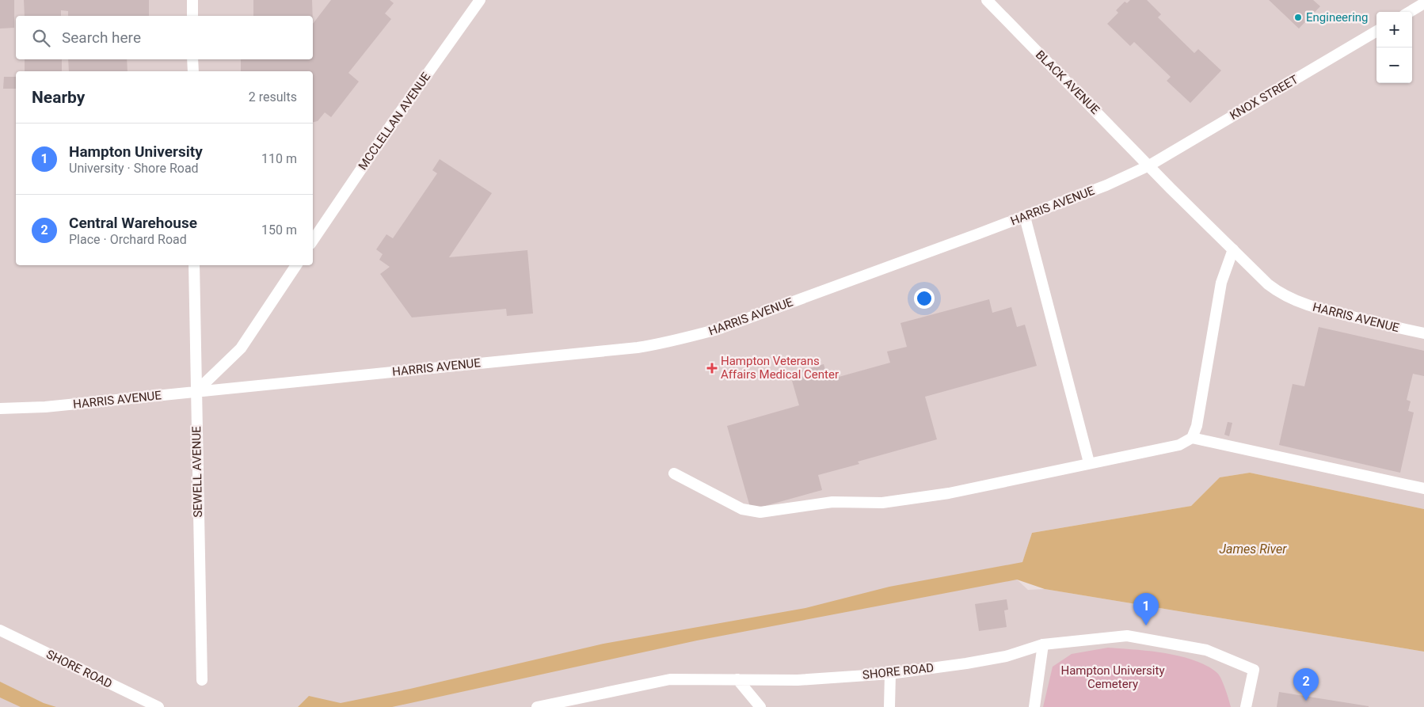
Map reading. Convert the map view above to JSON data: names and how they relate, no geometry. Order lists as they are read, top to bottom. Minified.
{"streets":{"street":["BLACK AVENUE","KNOX STREET","MCCLELLAN AVENUE","HARRIS AVENUE","SEWELL AVENUE","SHORE ROAD"]},"crossings":[["BLACK AVENUE","KNOX STREET"],["BLACK AVENUE","HARRIS AVENUE"],["KNOX STREET","HARRIS AVENUE"],["HARRIS AVENUE","SEWELL AVENUE"]],"water":["James River"],"parks":["Hampton University Cemetery"],"places":{"other":["Engineering"],"health":["Hampton Veterans Affairs Medical Center"]},"page":{"map_buttons":["+","−"],"search":"Search here","heading":["Nearby","2 results"],"list":[{"mark":"1","name":"Hampton University","note":"University · Shore Road","value":"110 m"},{"mark":"2","name":"Central Warehouse","note":"Place · Orchard Road","value":"150 m"}],"pins":["1","2"]}}
